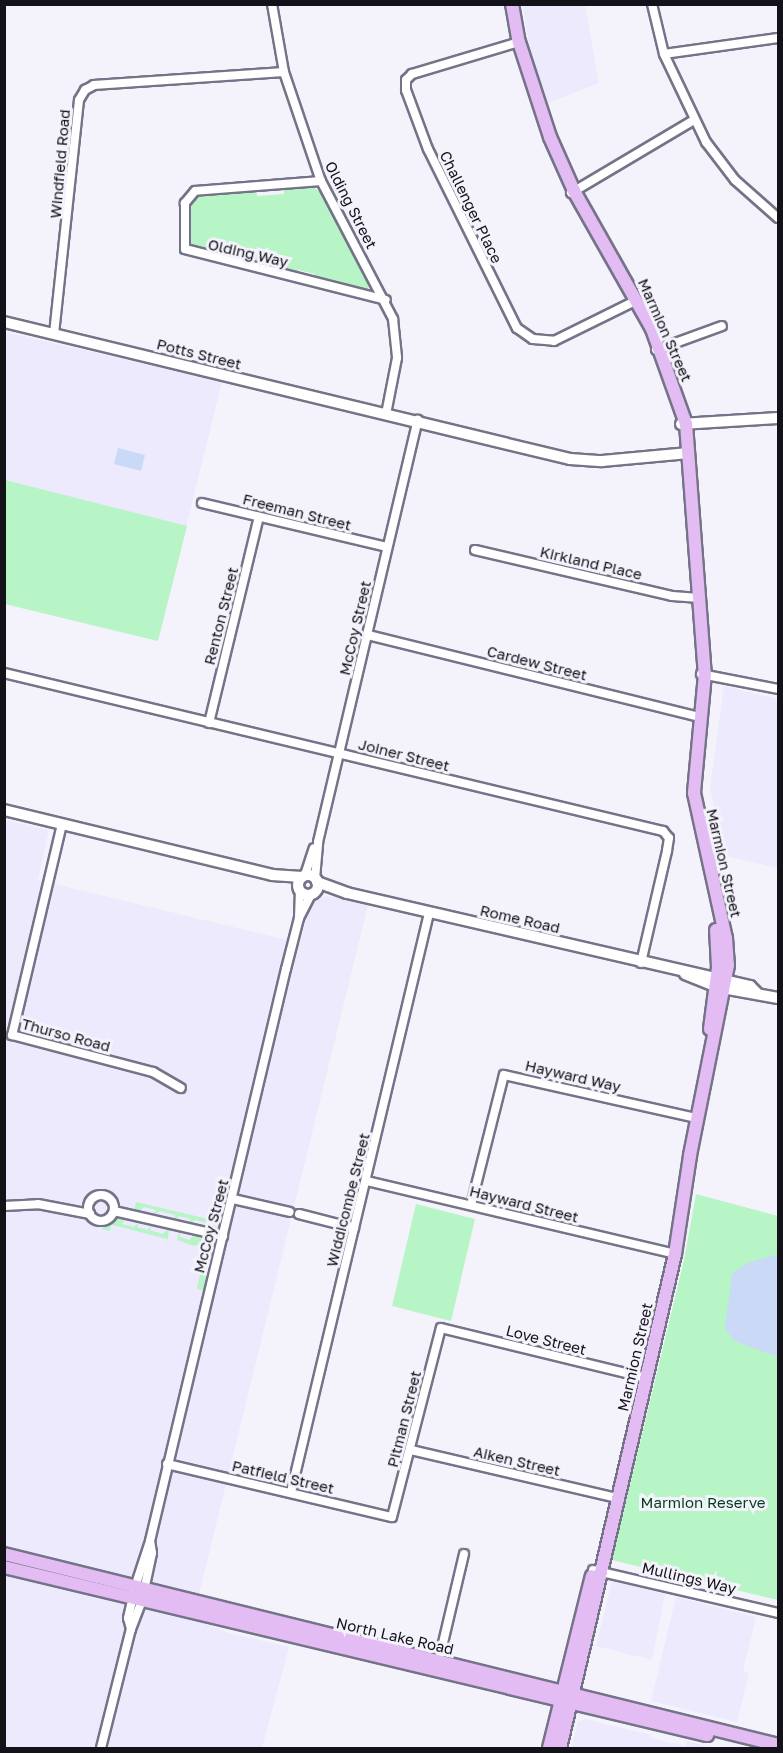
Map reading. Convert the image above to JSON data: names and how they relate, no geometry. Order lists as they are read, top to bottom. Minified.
{"streets":{"main road":["Marmion Street","North Lake Road"],"street":["Windfield Road","Olding Street","Challenger Place","Olding Way","Potts Street","Freeman Street","Kirkland Place","Renton Street","McCoy Street","Cardew Street","Joiner Street","Rome Road","Thurso Road","Hayward Way","Widdicombe Street","Hayward Street","Love Street","Pitman Street","Aiken Street","Patfield Street","Mullings Way"]},"crossings":[["Windfield Road","Olding Street"],["Windfield Road","Potts Street"],["Olding Street","Olding Way"],["Olding Street","Potts Street"],["Challenger Place","Marmion Street"],["Marmion Street","Potts Street"],["Marmion Street","Kirkland Place"],["Marmion Street","Cardew Street"],["Marmion Street","Rome Road"],["Marmion Street","Hayward Way"],["Marmion Street","Hayward Street"],["Marmion Street","Love Street"],["Marmion Street","Aiken Street"],["Marmion Street","Mullings Way"],["Marmion Street","North Lake Road"],["Potts Street","McCoy Street"],["Freeman Street","Renton Street"],["Freeman Street","McCoy Street"],["Renton Street","Joiner Street"],["McCoy Street","Cardew Street"],["McCoy Street","Joiner Street"],["McCoy Street","Rome Road"],["McCoy Street","Patfield Street"],["McCoy Street","North Lake Road"],["Joiner Street","Rome Road"],["Rome Road","Thurso Road"],["Rome Road","Widdicombe Street"],["Hayward Way","Hayward Street"],["Widdicombe Street","Hayward Street"],["Widdicombe Street","Patfield Street"],["Love Street","Pitman Street"],["Pitman Street","Aiken Street"],["Pitman Street","Patfield Street"]],"parks":["Marmion Reserve"]}
